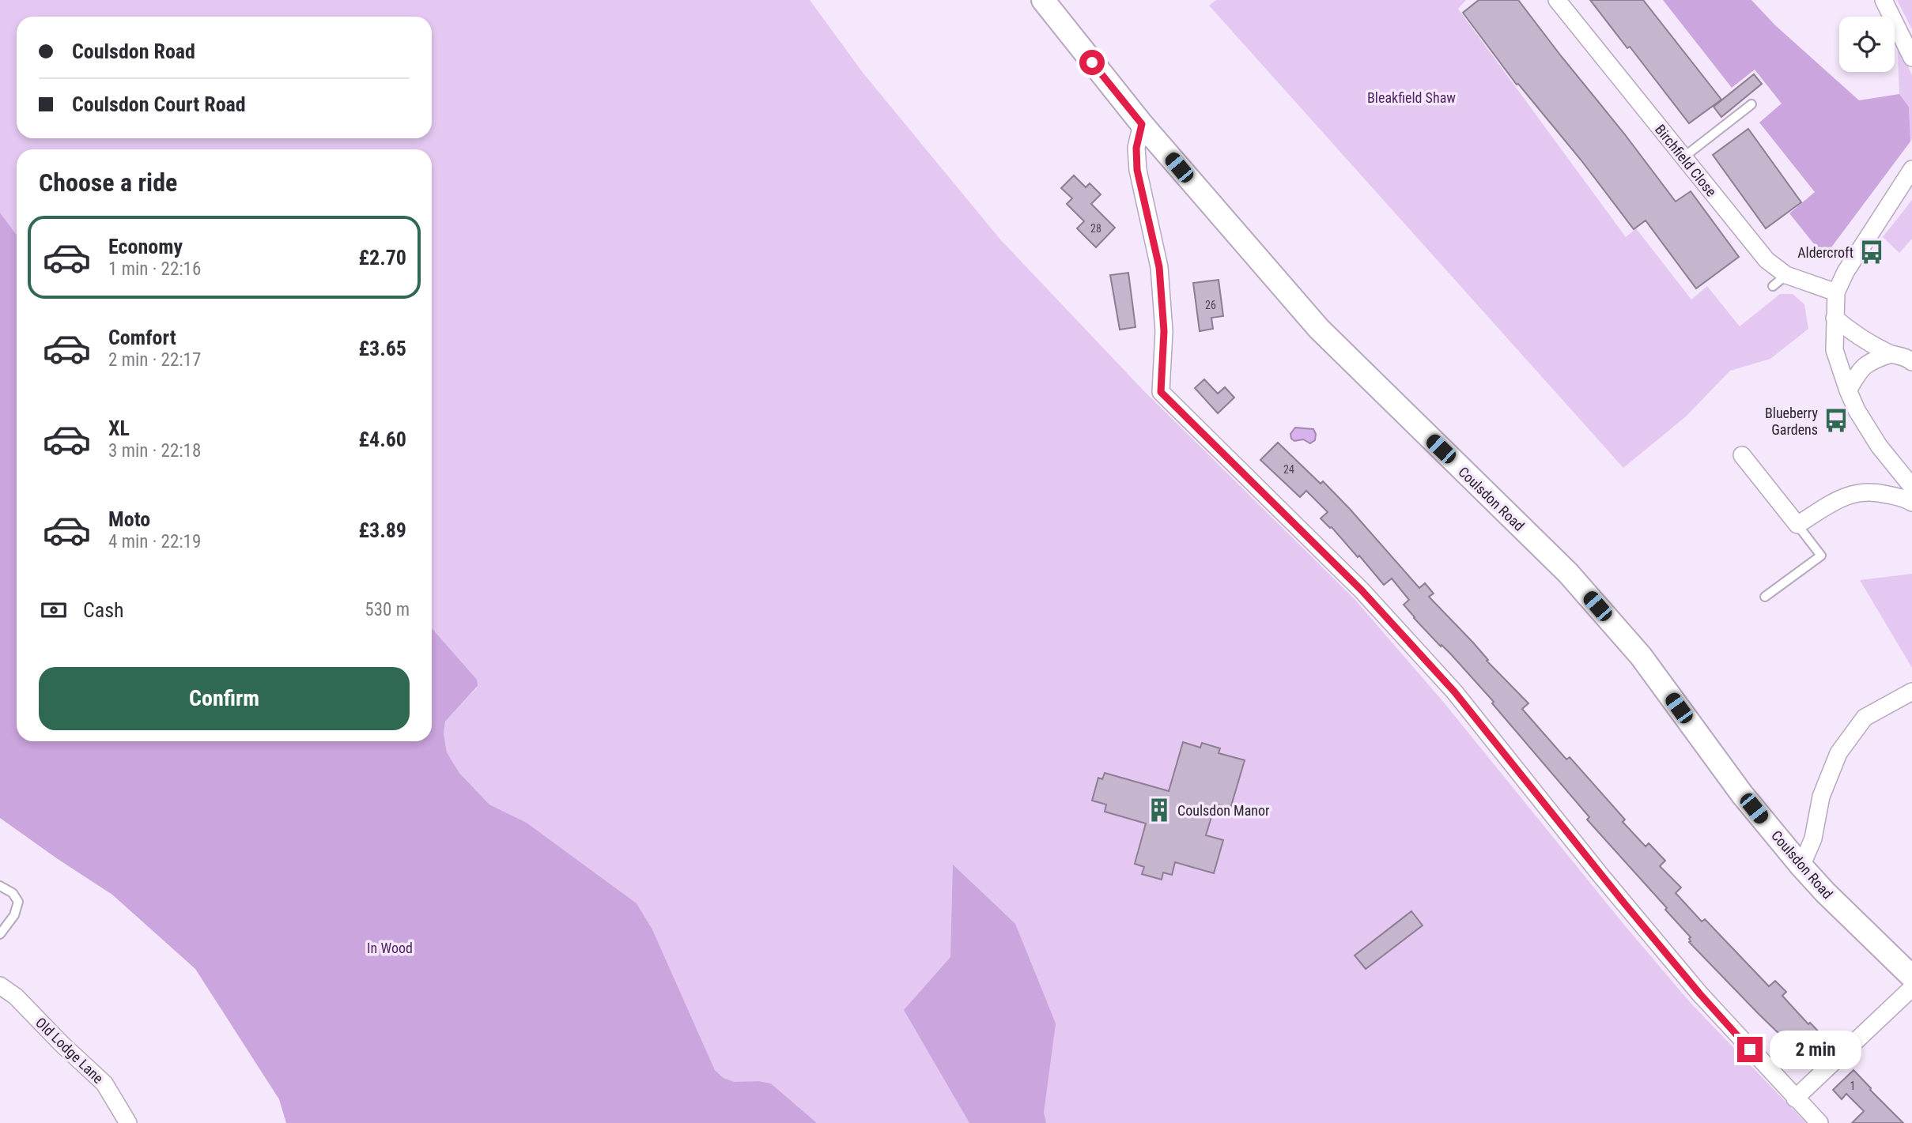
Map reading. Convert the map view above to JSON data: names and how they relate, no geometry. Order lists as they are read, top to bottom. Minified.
{"streets":{"main road":["Coulsdon Road"],"street":["Birchfield Close","Old Lodge Lane"]},"parks":["Bleakfield Shaw","In Wood"],"places":{"bus stop":["Aldercroft","Blueberry Gardens"],"building":["Coulsdon Manor"]},"house_numbers":["28","26","24","1"],"page":{"banner":["Coulsdon Road","Coulsdon Court Road"],"heading":"Choose a ride","list":[{"name":"Economy","note":"1 min · 22:16","value":"£2.70"},{"name":"Comfort","note":"2 min · 22:17","value":"£3.65"},{"name":"XL","note":"3 min · 22:18","value":"£4.60"},{"name":"Moto","note":"4 min · 22:19","value":"£3.89"}],"pay":["Cash","530 m"],"buttons":"Confirm","bubble":"2 min"}}
